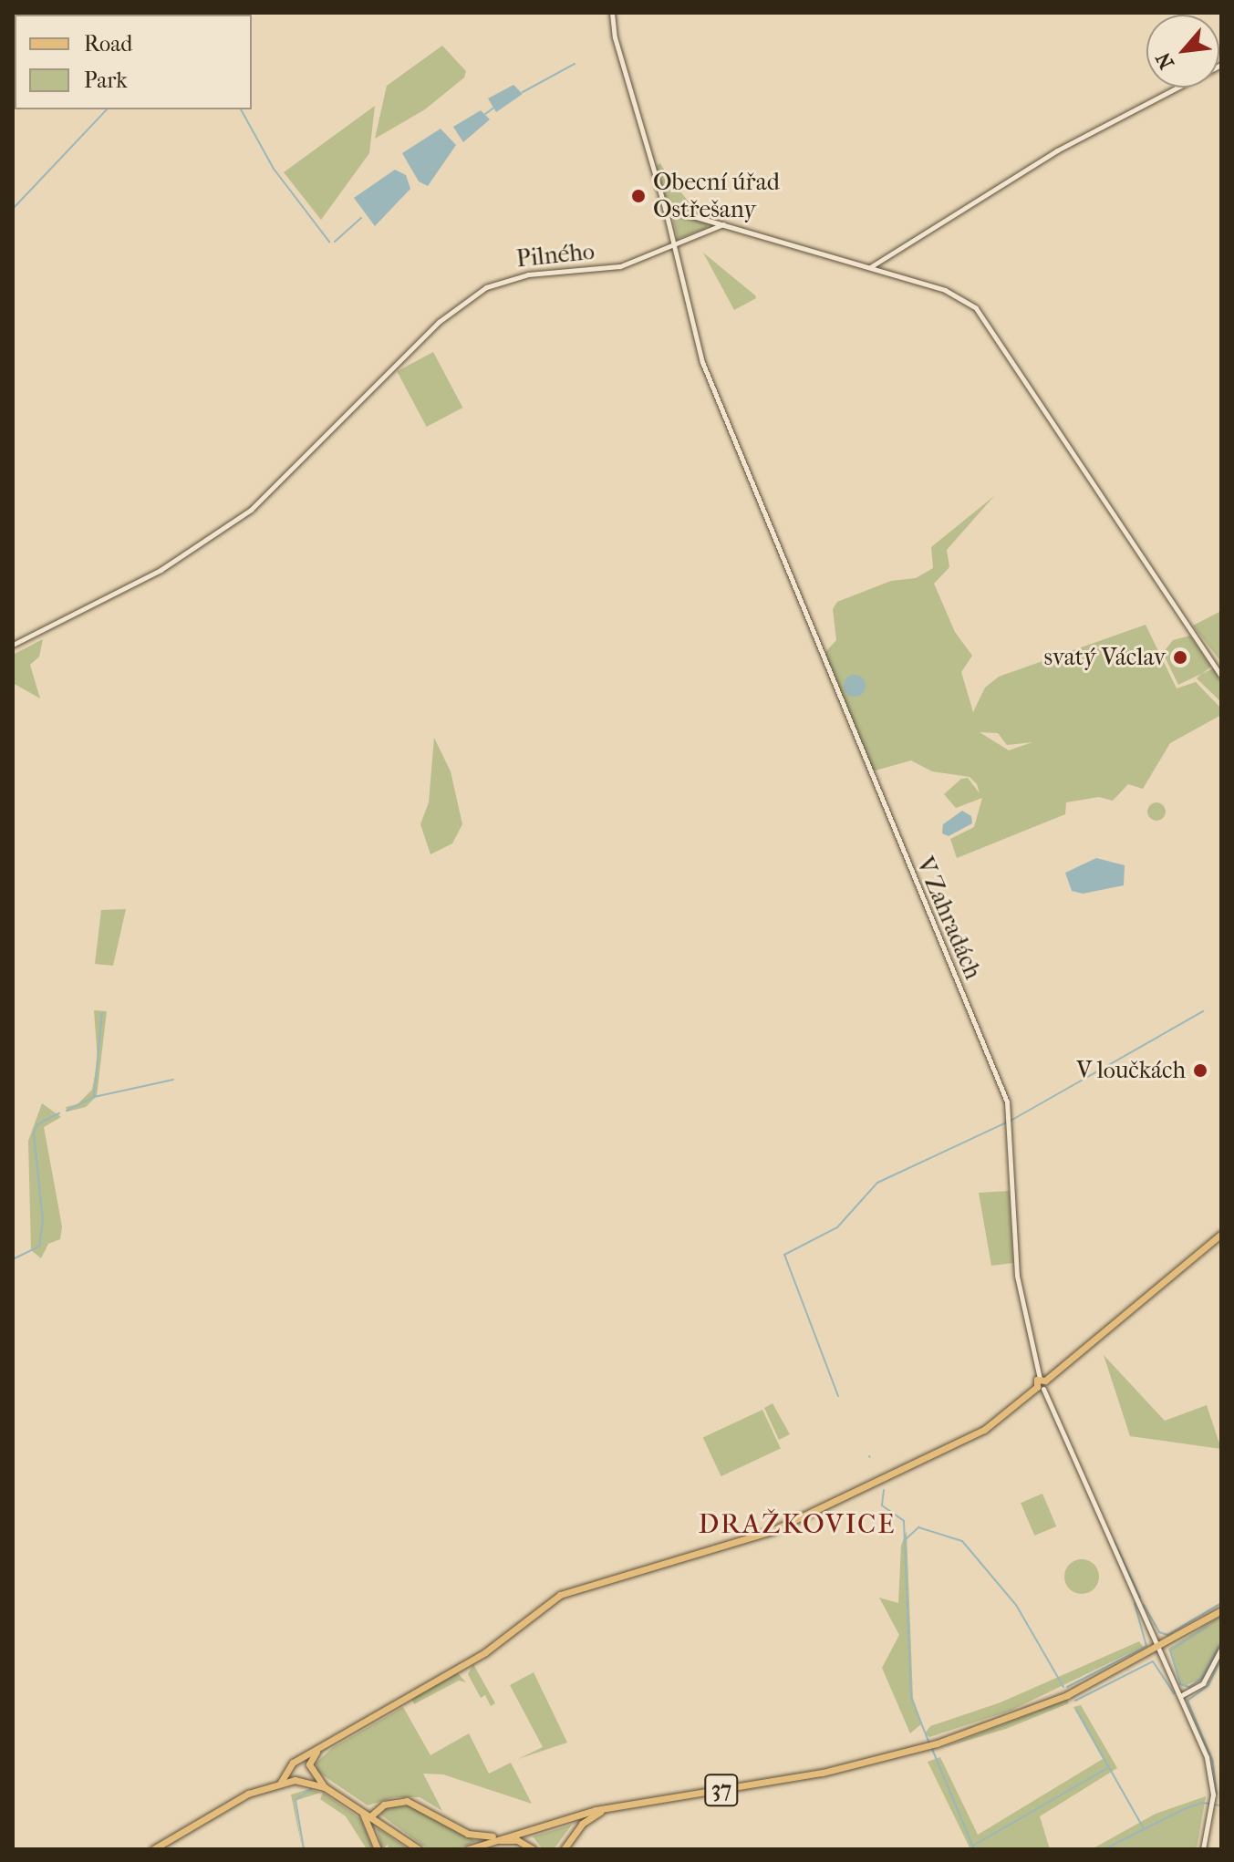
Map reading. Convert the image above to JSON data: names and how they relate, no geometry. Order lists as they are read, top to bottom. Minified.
{"streets":{"main road":["37"],"street":["Pilného","V Zahradách"]},"crossings":[["Pilného","V Zahradách"],["V Zahradách","37"]],"districts":["DRAŽKOVICE"],"places":["Obecní úřad Ostřešany","svatý Václav","V loučkách"],"legend":["Road","Park"],"north":"bottom left"}
